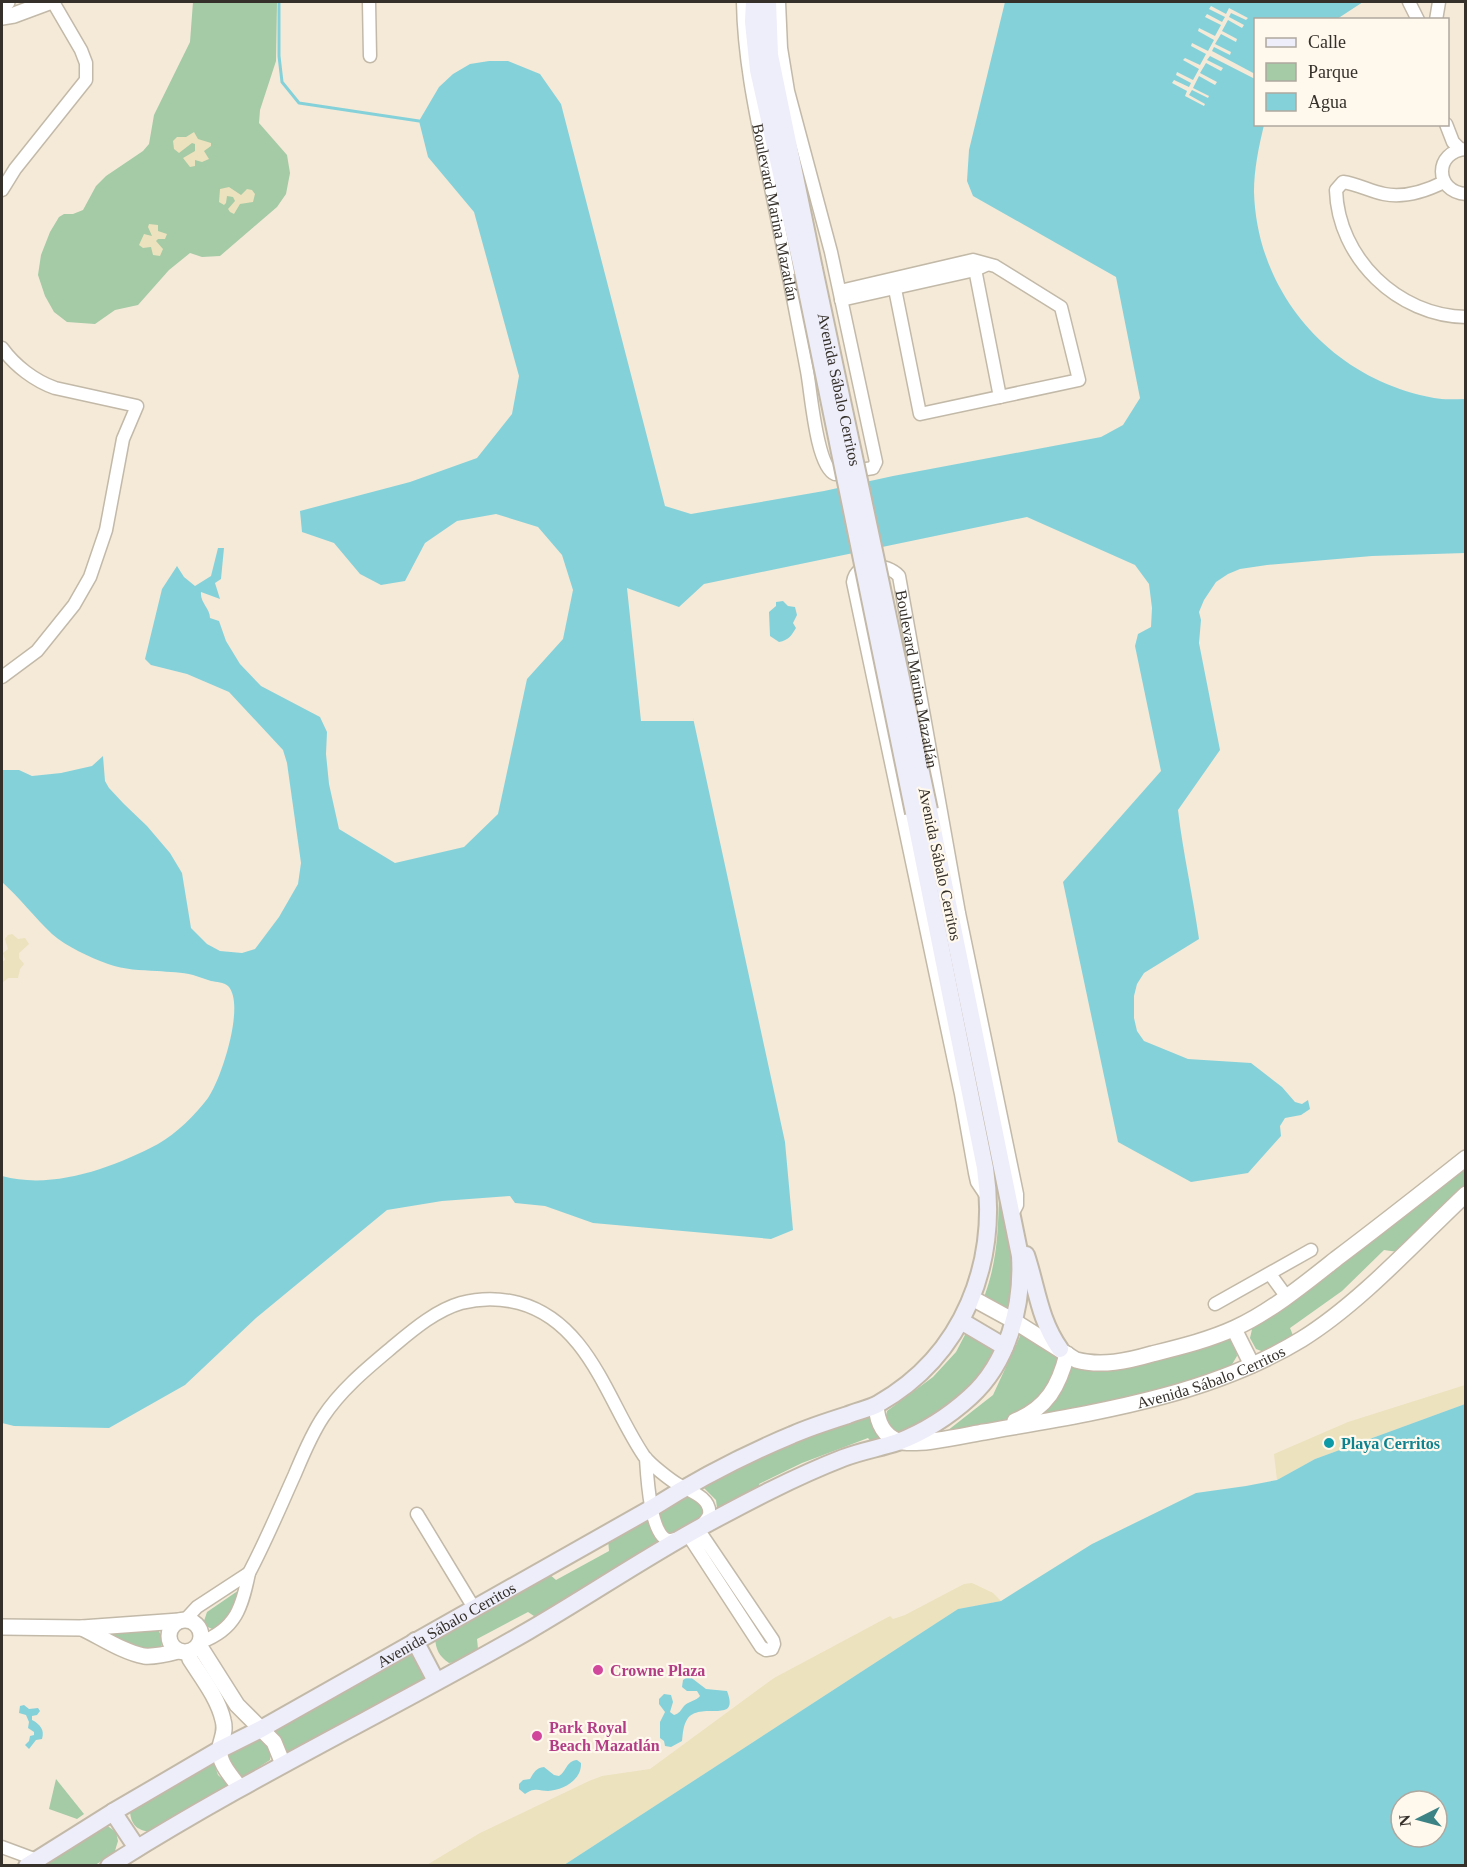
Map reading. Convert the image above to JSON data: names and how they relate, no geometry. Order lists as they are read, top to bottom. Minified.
{"streets":{"main road":["Boulevard Marina Mazatlán","Avenida Sábalo Cerritos"]},"crossings":[["Boulevard Marina Mazatlán","Avenida Sábalo Cerritos"]],"places":["Playa Cerritos","Crowne Plaza","Park Royal Beach Mazatlán"],"legend":["Calle","Parque","Agua"],"north":"left"}
